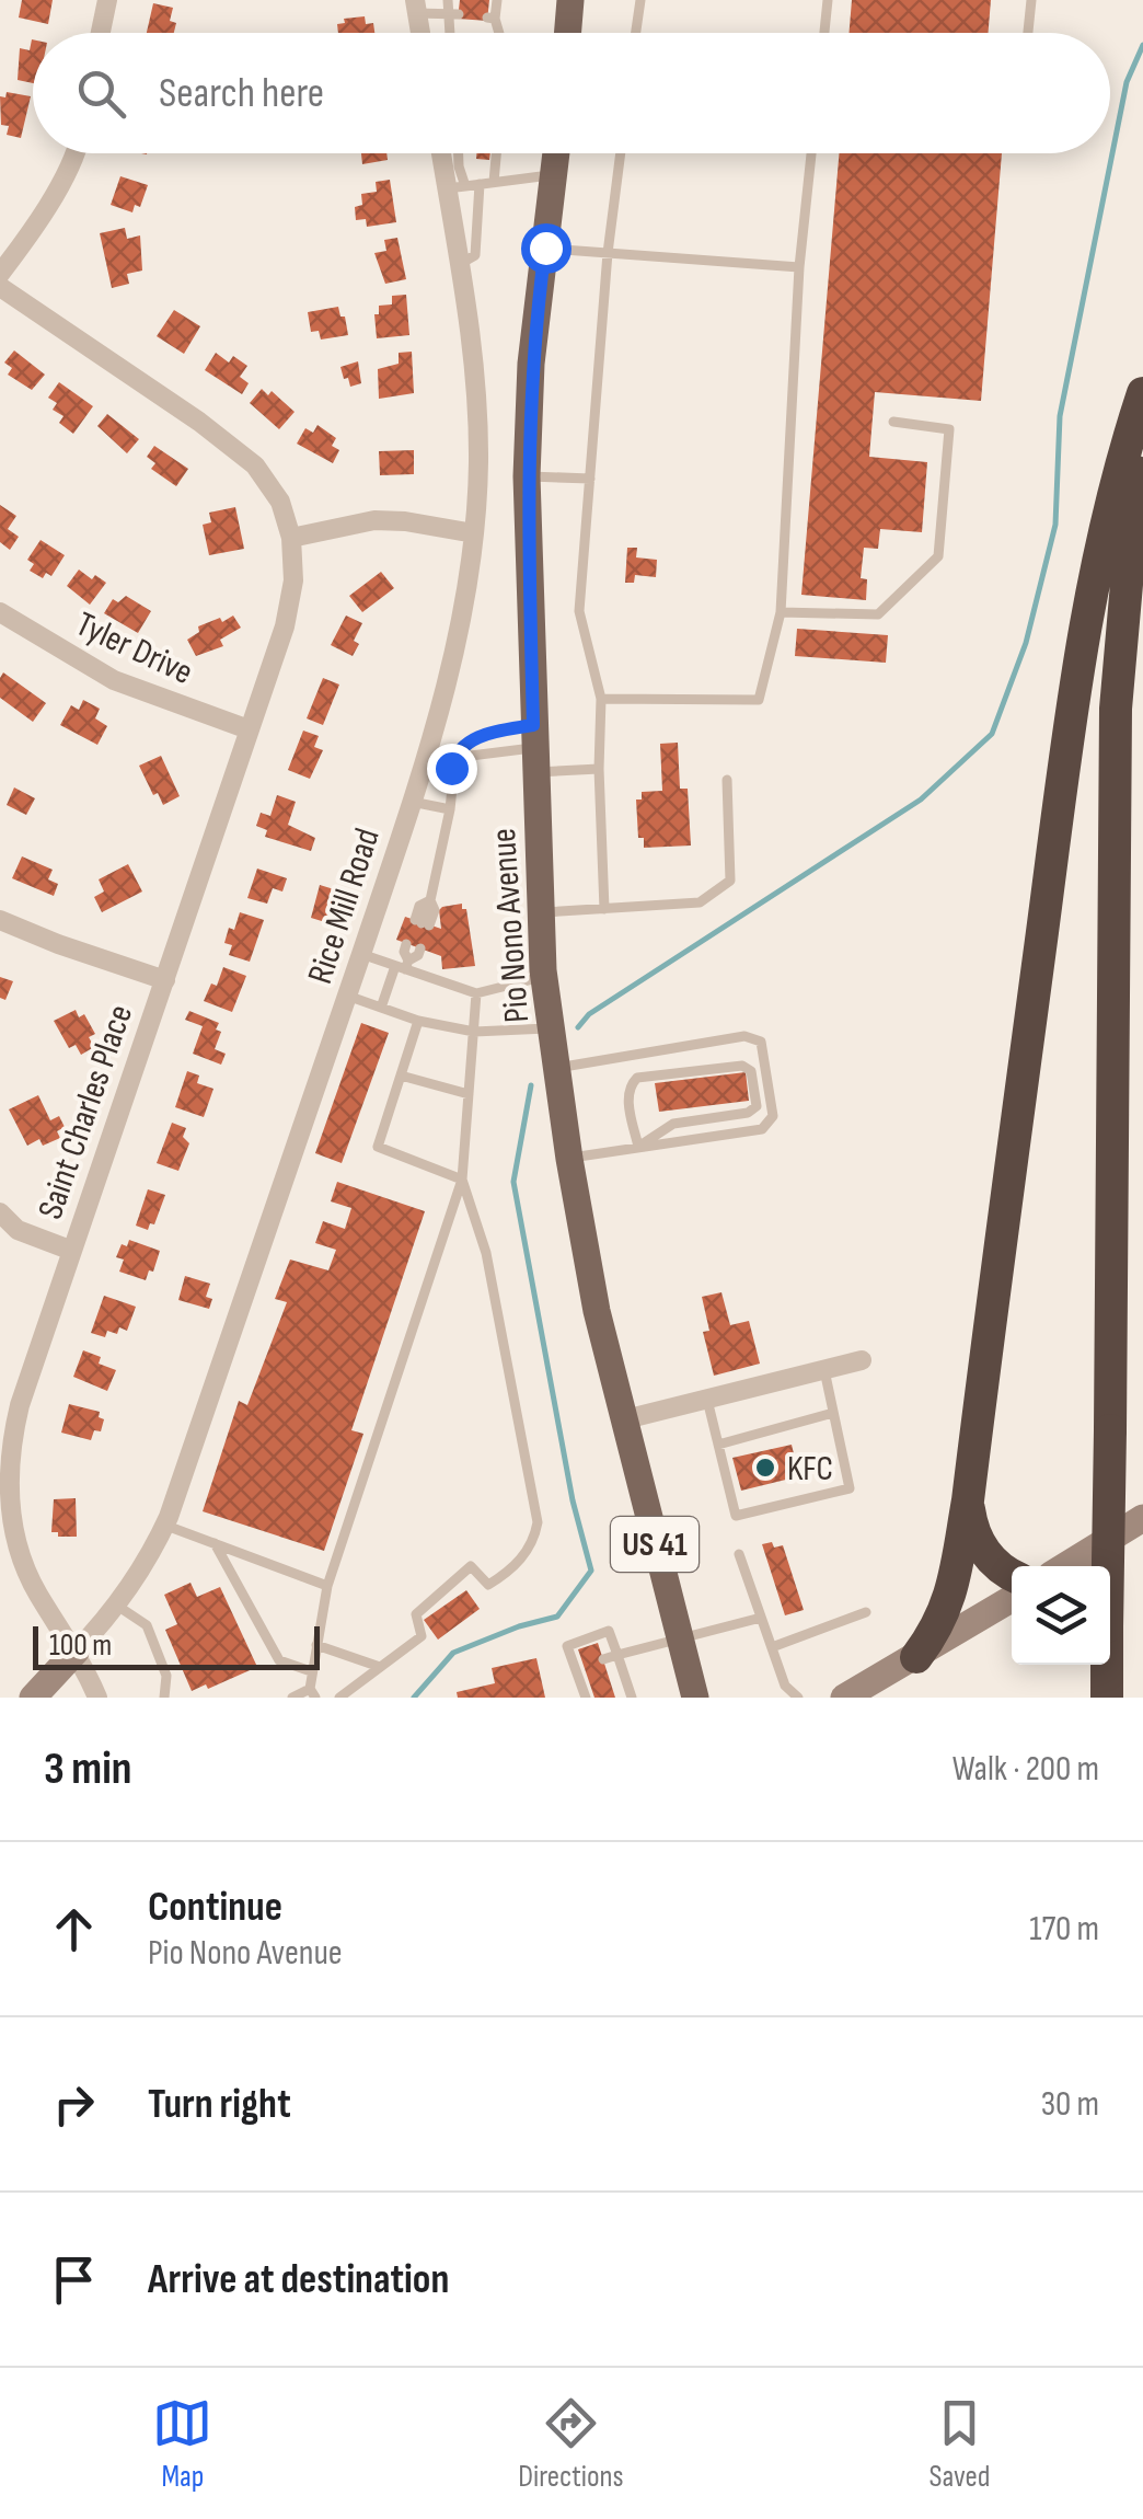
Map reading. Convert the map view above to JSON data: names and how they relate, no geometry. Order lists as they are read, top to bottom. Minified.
{"streets":{"main road":["Pio Nono Avenue","US 41"],"street":["Tyler Drive","Rice Mill Road","Saint Charles Place"]},"crossings":[["Tyler Drive","Saint Charles Place"],["Rice Mill Road","Saint Charles Place"]],"places":["KFC"],"scale_bar":"100 m","page":{"search":"Search here","scale":"100 m","heading":["3 min","Walk · 200 m"],"list":[["Continue","Pio Nono Avenue","170 m"],["Turn right","30 m"],"Arrive at destination"],"nav":["Map","Directions","Saved"]}}
